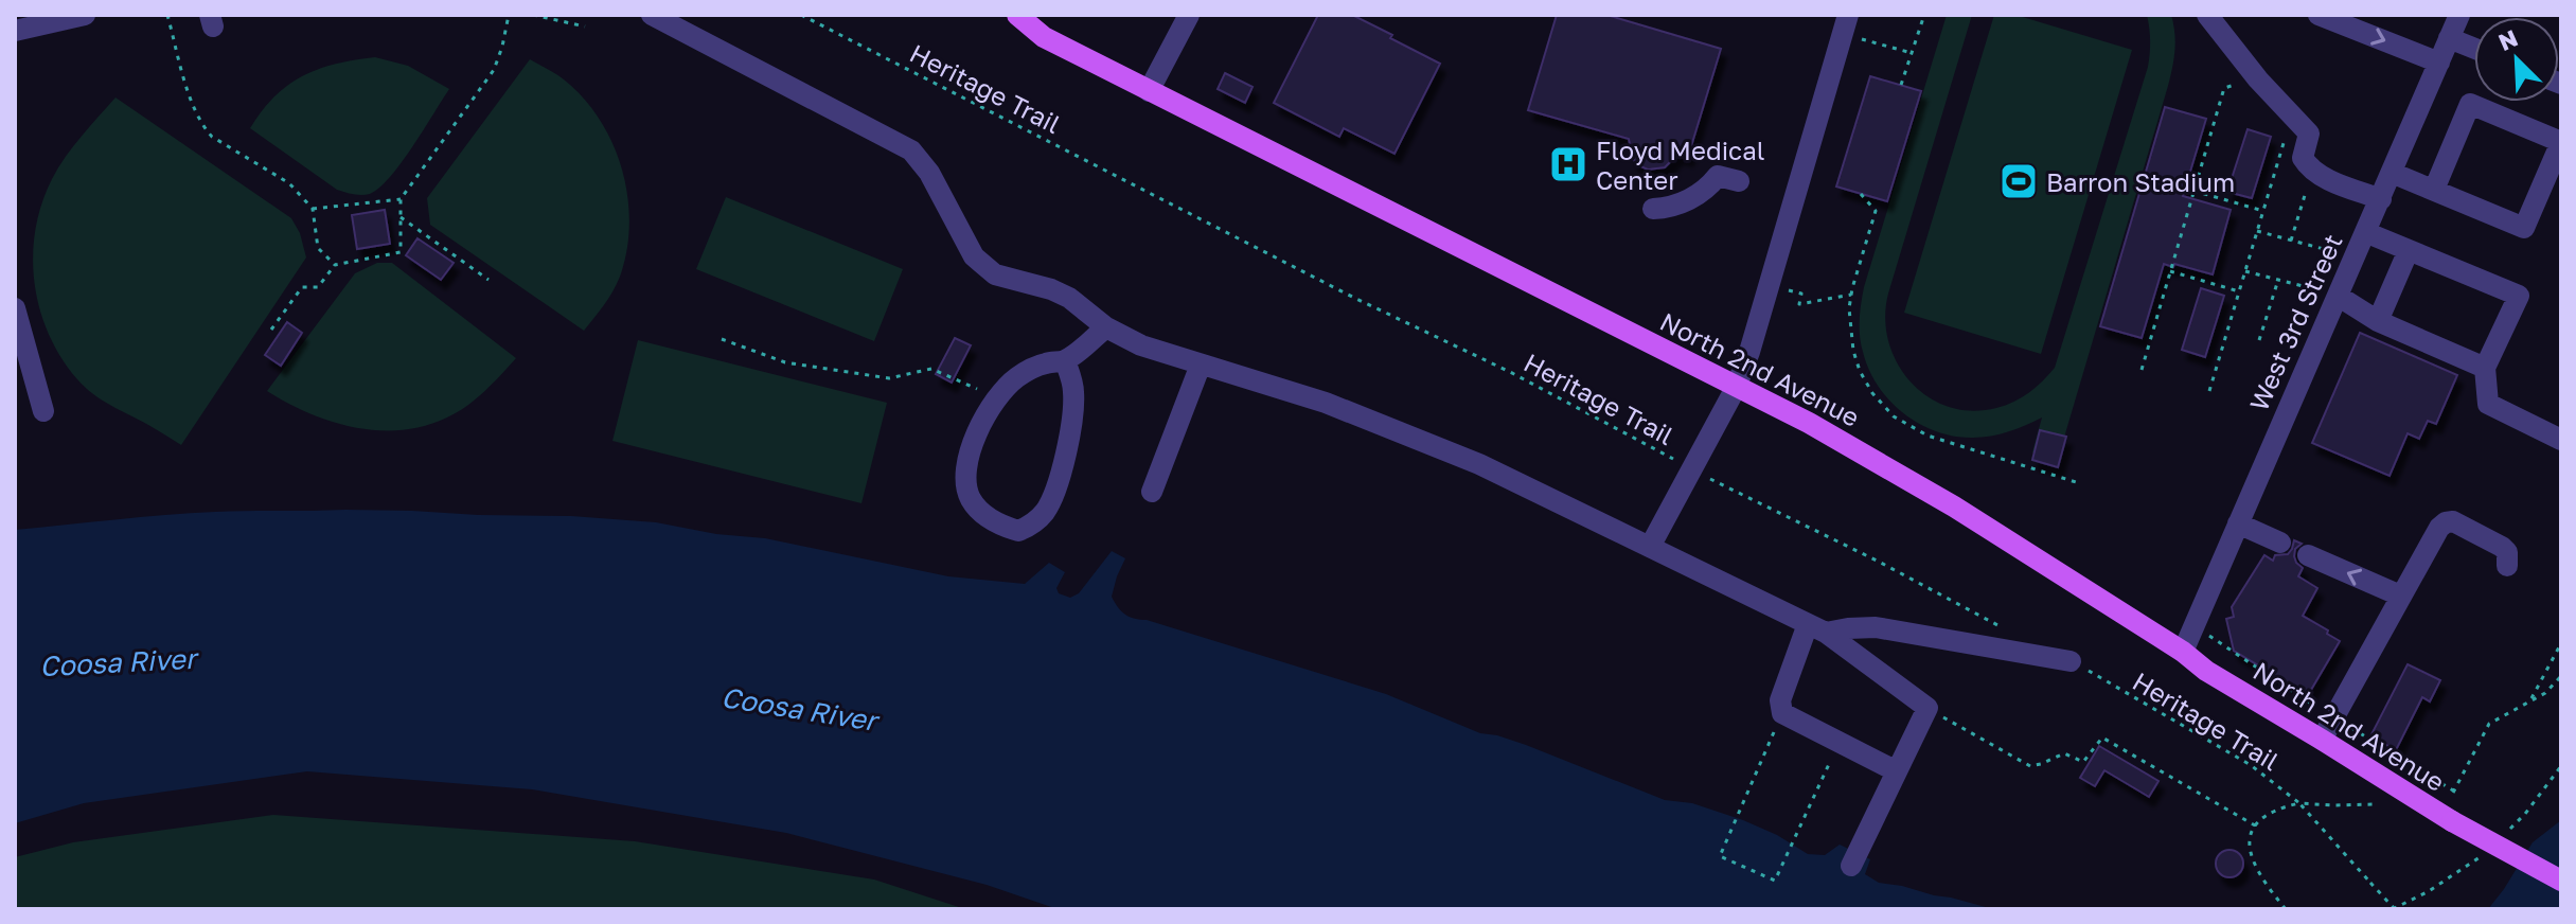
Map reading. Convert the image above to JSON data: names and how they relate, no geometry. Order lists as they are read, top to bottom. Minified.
{"streets":{"main road":["North 2nd Avenue"],"street":["West 3rd Street"],"path":["Heritage Trail"]},"crossings":[["West 3rd Street","North 2nd Avenue"]],"water":["Coosa River"],"places":{"hospital":["Floyd Medical Center"],"sports":["Barron Stadium"]},"north":"top left"}
